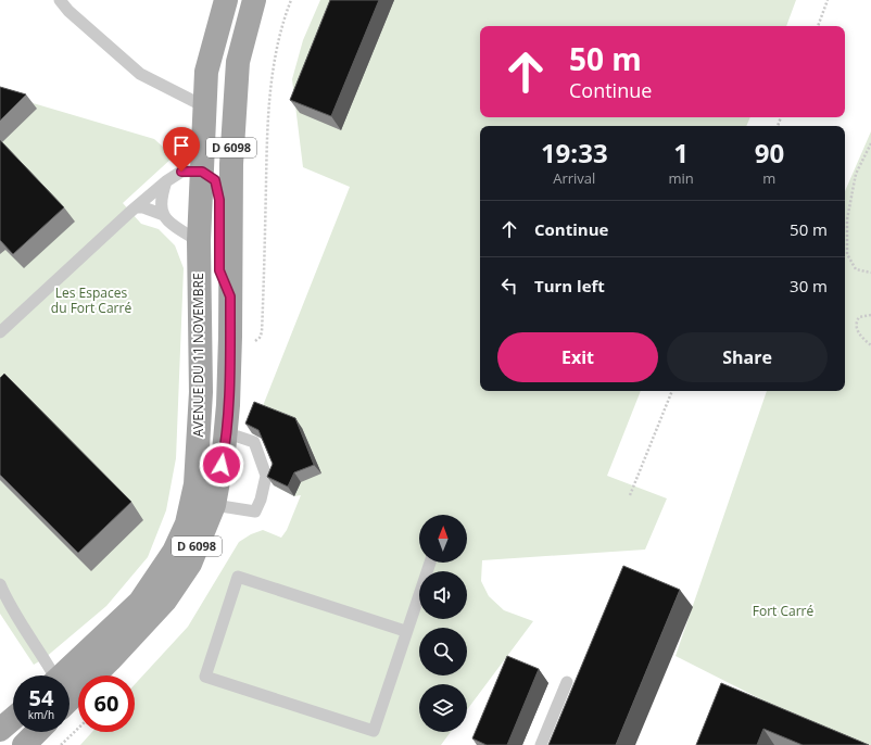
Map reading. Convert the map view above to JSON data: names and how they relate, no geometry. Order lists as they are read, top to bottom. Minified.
{"streets":{"main road":["D 6098","AVENUE DU 11 NOVEMBRE"]},"parks":["Les Espaces du Fort Carré","Fort Carré"],"north":"top","page":{"turn":["50 m","Continue"],"eta":["19:33","Arrival","1","min","90","m"],"list":[{"name":"Continue","value":"50 m"},{"name":"Turn left","value":"30 m"}],"buttons":["Exit","Share"],"speed":"54 km/h","limit":"60"}}
